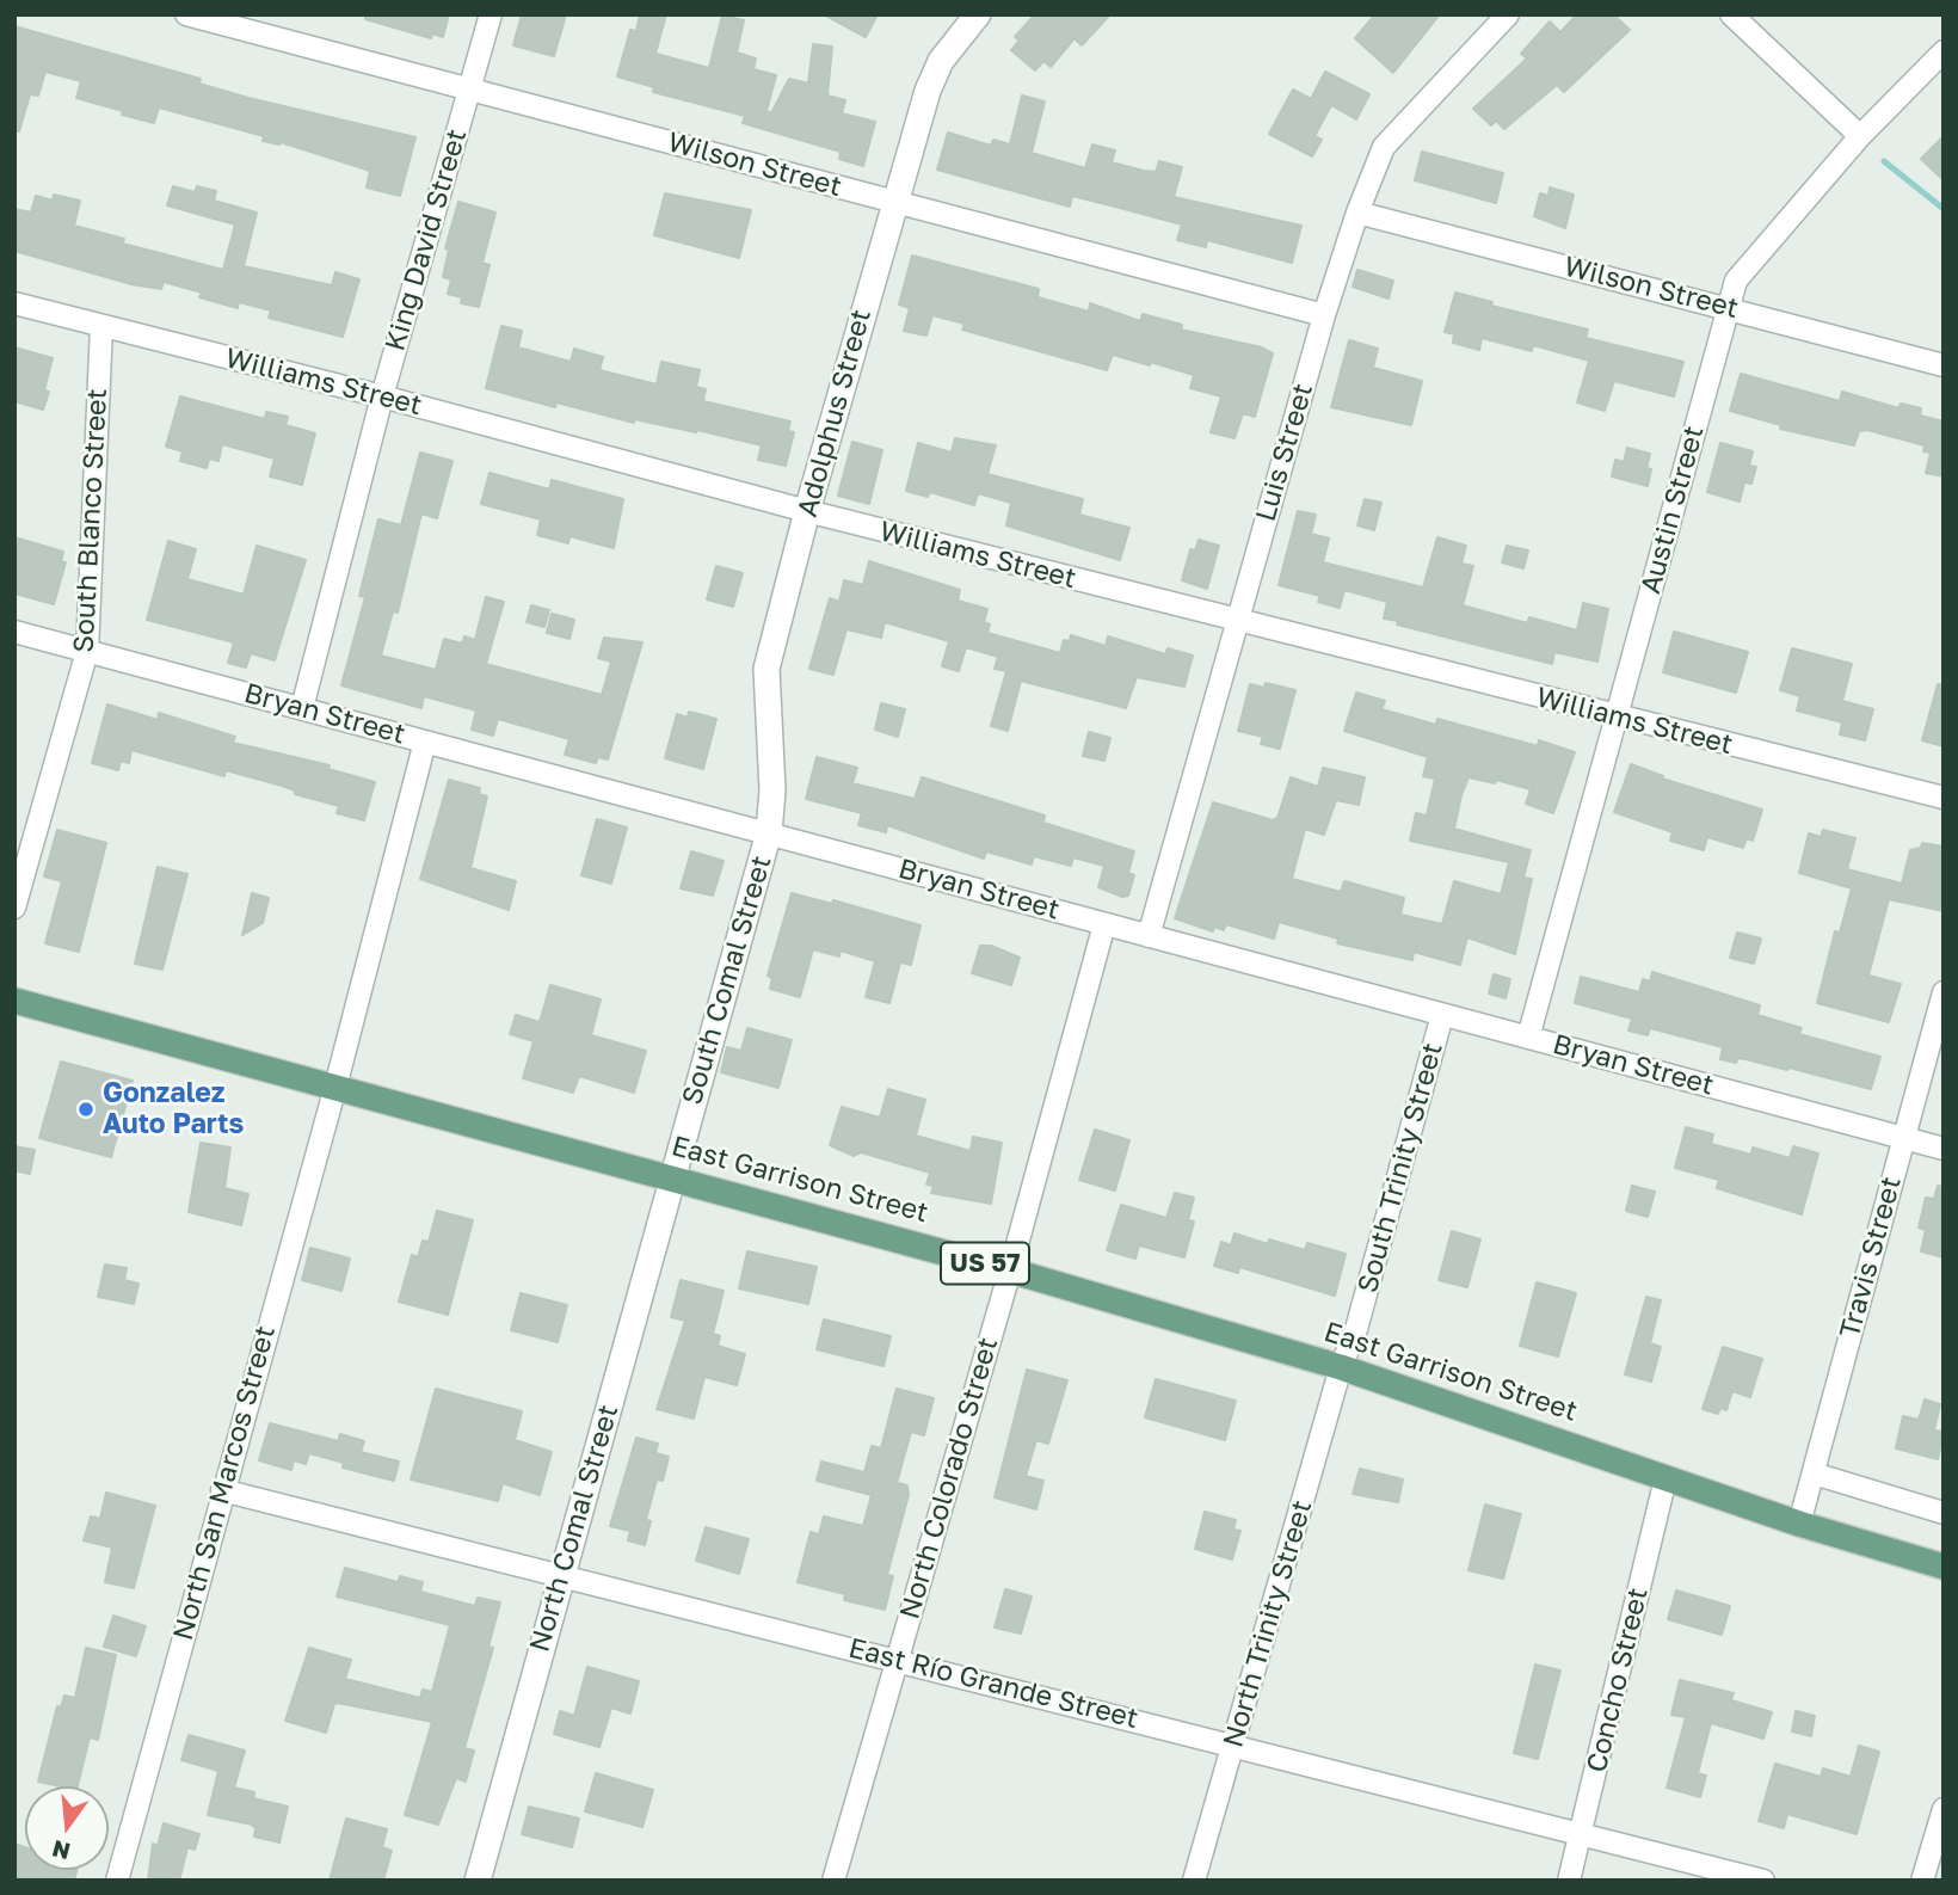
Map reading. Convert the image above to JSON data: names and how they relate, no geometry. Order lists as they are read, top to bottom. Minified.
{"streets":{"main road":["East Garrison Street","US 57"],"street":["Wilson Street","King David Street","Williams Street","Adolphus Street","Luis Street","Austin Street","South Blanco Street","Bryan Street","South Comal Street","South Trinity Street","Travis Street","North Colorado Street","North San Marcos Street","North Comal Street","North Trinity Street","Concho Street","East Río Grande Street"]},"crossings":[["Wilson Street","King David Street"],["Wilson Street","Adolphus Street"],["Wilson Street","Luis Street"],["Wilson Street","Austin Street"],["King David Street","Williams Street"],["King David Street","Bryan Street"],["Williams Street","Adolphus Street"],["Williams Street","Luis Street"],["Williams Street","Austin Street"],["Williams Street","South Blanco Street"],["Adolphus Street","Bryan Street"],["Adolphus Street","South Comal Street"],["Luis Street","Bryan Street"],["Austin Street","Bryan Street"],["South Blanco Street","Bryan Street"],["Bryan Street","South Comal Street"],["Bryan Street","South Trinity Street"],["Bryan Street","Travis Street"],["Bryan Street","North Colorado Street"],["Bryan Street","North San Marcos Street"],["South Comal Street","East Garrison Street"],["South Comal Street","North Comal Street"],["South Trinity Street","East Garrison Street"],["South Trinity Street","North Trinity Street"],["East Garrison Street","Travis Street"],["East Garrison Street","North Colorado Street"],["East Garrison Street","North San Marcos Street"],["East Garrison Street","North Comal Street"],["East Garrison Street","North Trinity Street"],["East Garrison Street","Concho Street"],["North Colorado Street","East Río Grande Street"],["North San Marcos Street","East Río Grande Street"],["North Comal Street","East Río Grande Street"],["North Trinity Street","East Río Grande Street"],["Concho Street","East Río Grande Street"]],"places":["Gonzalez Auto Parts"],"north":"bottom"}
